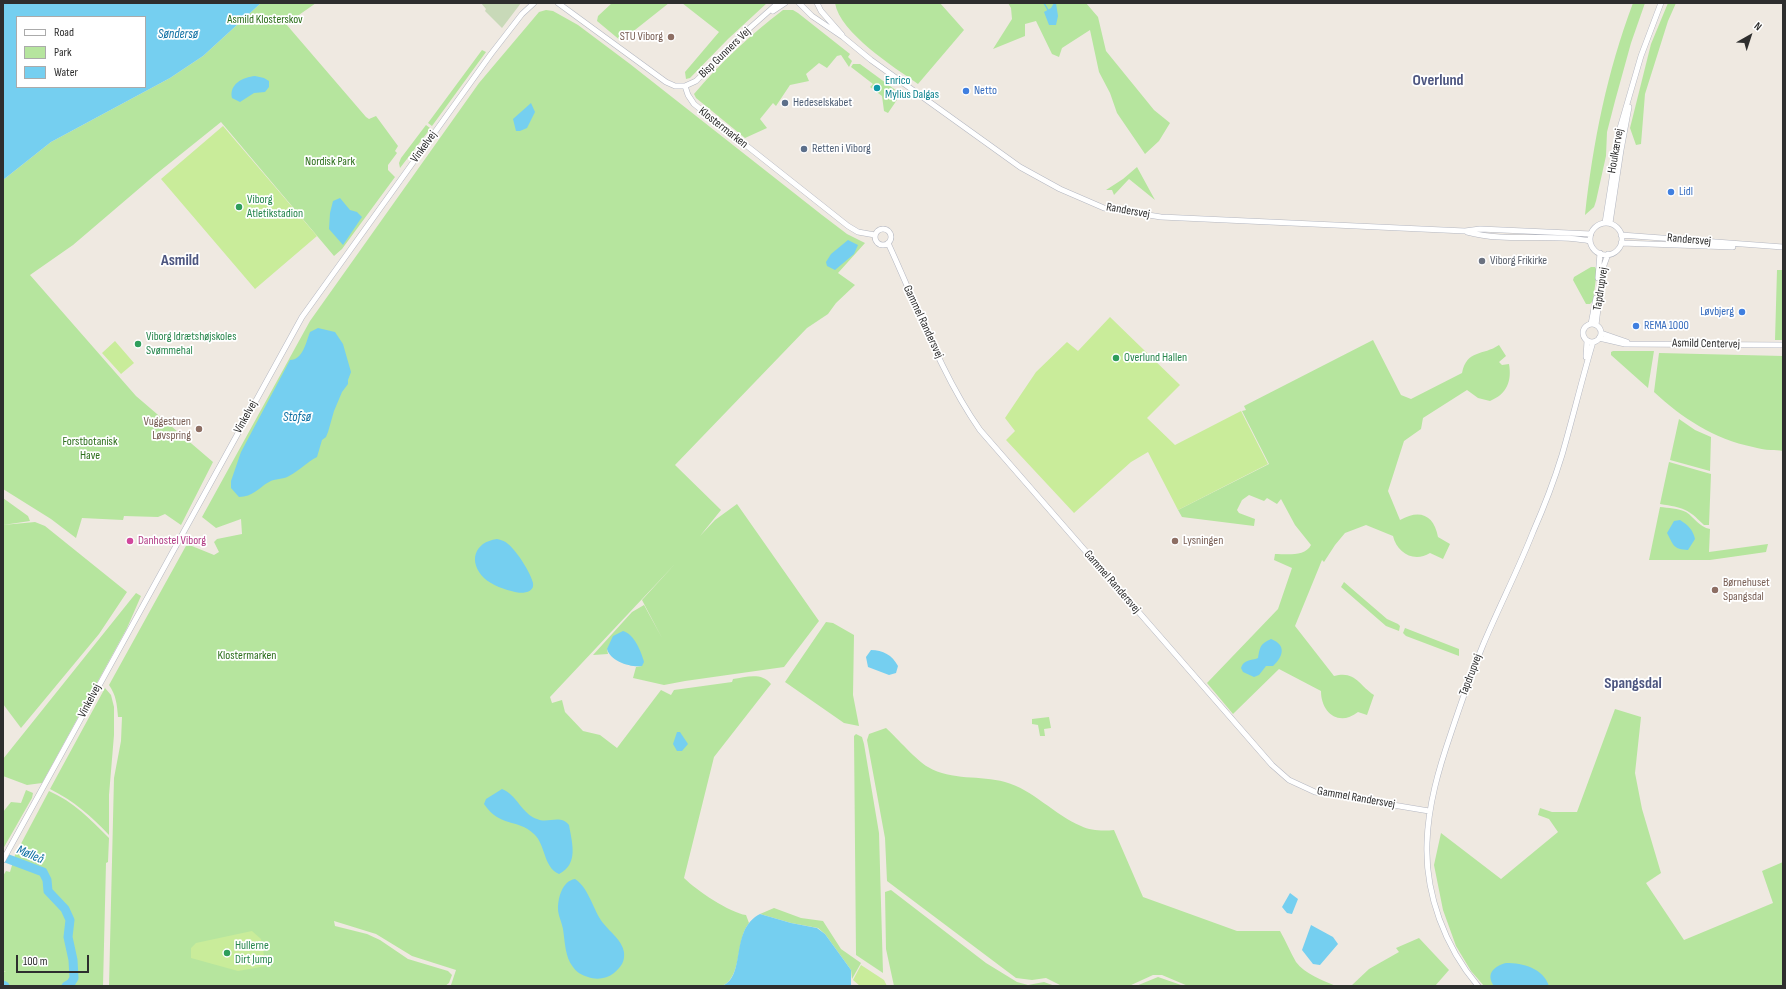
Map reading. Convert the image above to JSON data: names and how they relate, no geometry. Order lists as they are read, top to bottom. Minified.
{"streets":{"street":["Bisp Gunners Vej","Klostermarken","Vinkelvej","Houlkærvej","Randersvej","Tapdrupvej","Gammel Randersvej","Asmild Centervej"]},"crossings":[["Bisp Gunners Vej","Klostermarken"],["Klostermarken","Gammel Randersvej"],["Houlkærvej","Randersvej"],["Houlkærvej","Tapdrupvej"],["Randersvej","Tapdrupvej"],["Tapdrupvej","Gammel Randersvej"],["Tapdrupvej","Asmild Centervej"]],"districts":["Overlund","Asmild","Spangsdal"],"water":["Søndersø","Stofsø","Mølleå"],"parks":["Asmild Klosterskov","Nordisk Park","Forstbotanisk Have","Klostermarken"],"places":["STU Viborg","Enrico Mylius Dalgas","Netto","Hedeselskabet","Retten i Viborg","Lidl","Viborg Atletikstadion","Viborg Frikirke","Løvbjerg","REMA 1000","Viborg Idrætshøjskoles Svømmehal","Overlund Hallen","Vuggestuen Løvspring","Danhostel Viborg","Lysningen","Børnehuset Spangsdal","Hullerne Dirt Jump"],"legend":["Road","Park","Water"],"scale_bar":"100 m","north":"top right"}
